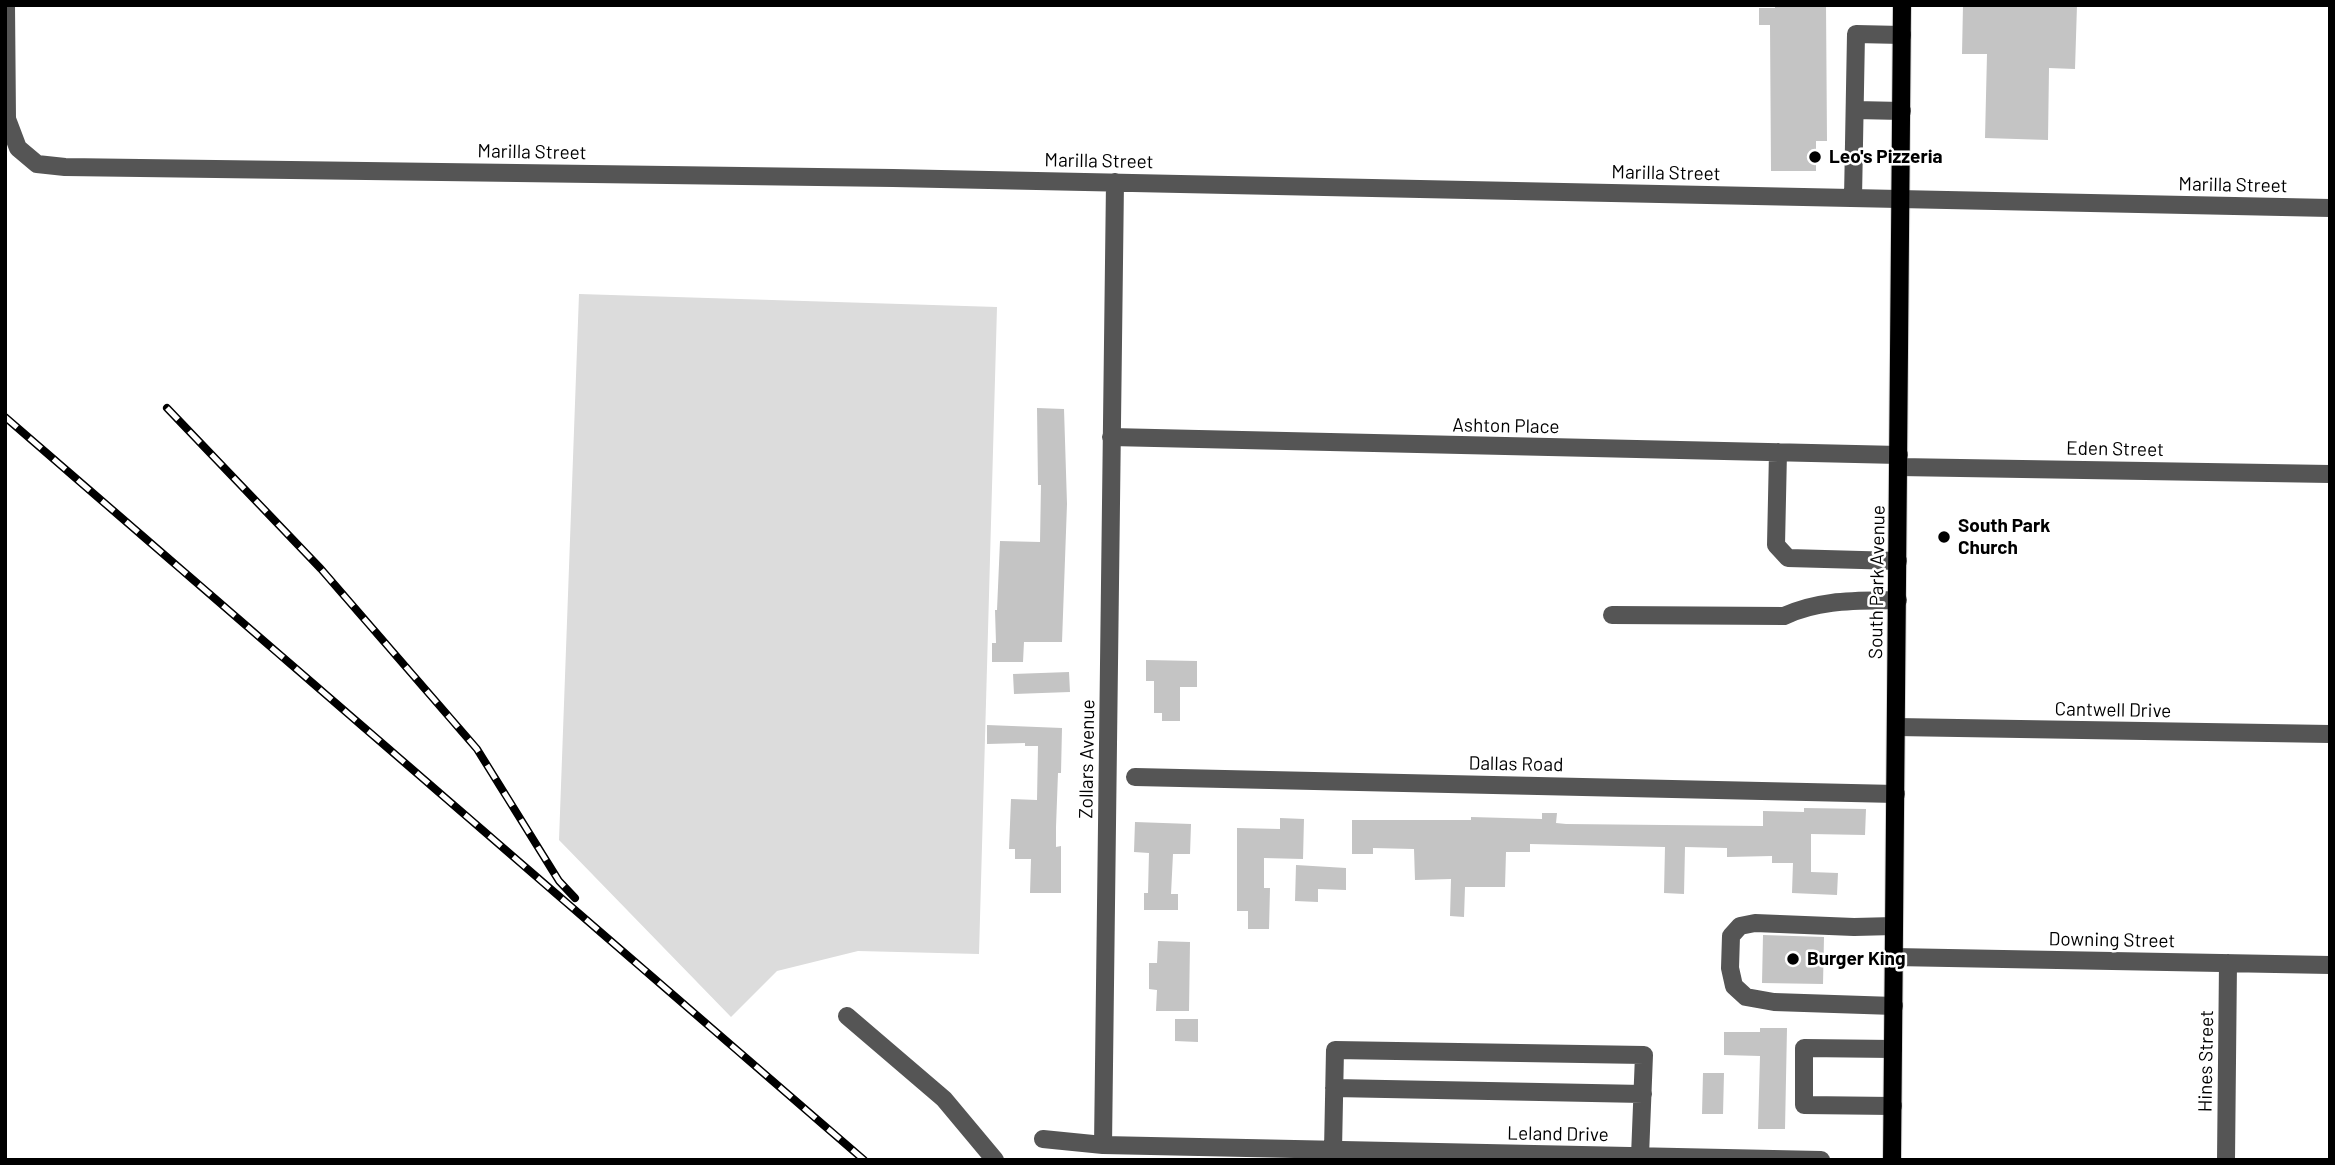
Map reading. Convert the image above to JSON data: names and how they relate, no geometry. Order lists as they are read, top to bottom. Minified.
{"streets":{"main road":["South Park Avenue"],"street":["Marilla Street","Ashton Place","Eden Street","Cantwell Drive","Zollars Avenue","Dallas Road","Downing Street","Hines Street","Leland Drive"]},"crossings":[["Marilla Street","South Park Avenue"],["Marilla Street","Zollars Avenue"],["Ashton Place","Eden Street"],["Ashton Place","South Park Avenue"],["Ashton Place","Zollars Avenue"],["Eden Street","South Park Avenue"],["South Park Avenue","Cantwell Drive"],["South Park Avenue","Dallas Road"],["South Park Avenue","Downing Street"],["Zollars Avenue","Leland Drive"],["Downing Street","Hines Street"]],"places":["Leo's Pizzeria","South Park Church","Burger King"]}
